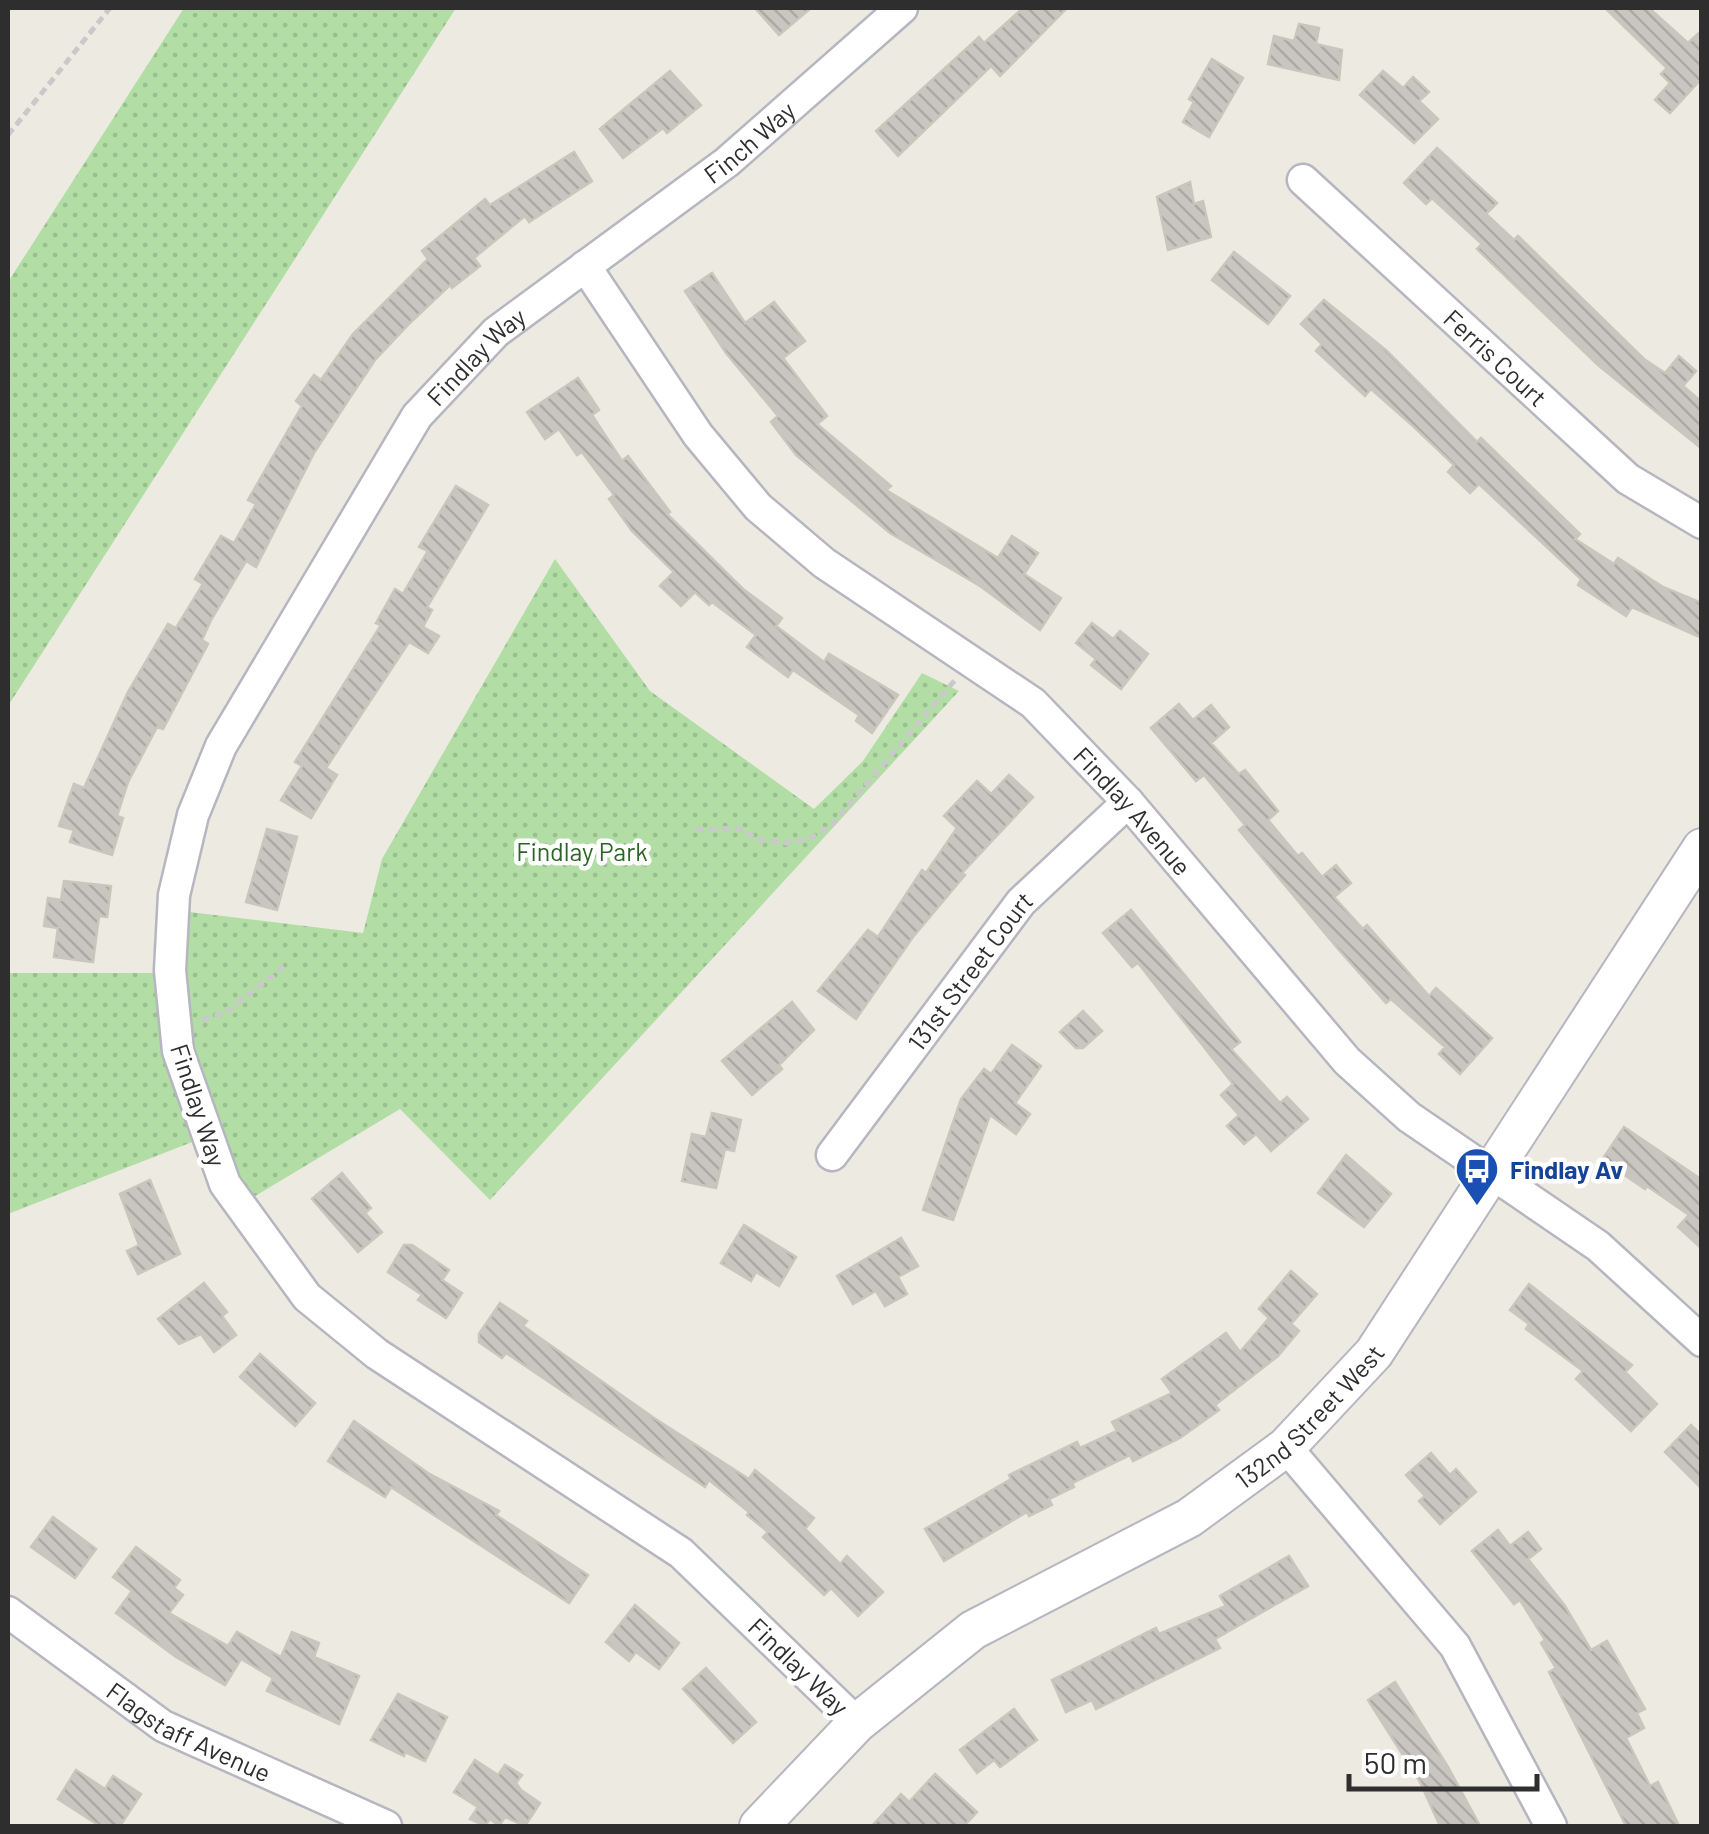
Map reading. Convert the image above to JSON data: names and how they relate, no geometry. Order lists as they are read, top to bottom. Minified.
{"streets":{"street":["Finch Way","Findlay Way","Ferris Court","Findlay Avenue","131st Street Court","132nd Street West","Flagstaff Avenue"]},"crossings":[["Finch Way","Findlay Way"],["Finch Way","Findlay Avenue"],["Findlay Way","Findlay Avenue"],["Findlay Way","132nd Street West"],["Findlay Avenue","131st Street Court"],["Findlay Avenue","132nd Street West"]],"parks":["Findlay Park"],"places":{"bus stop":["Findlay Av"]},"scale_bar":"50 m"}
